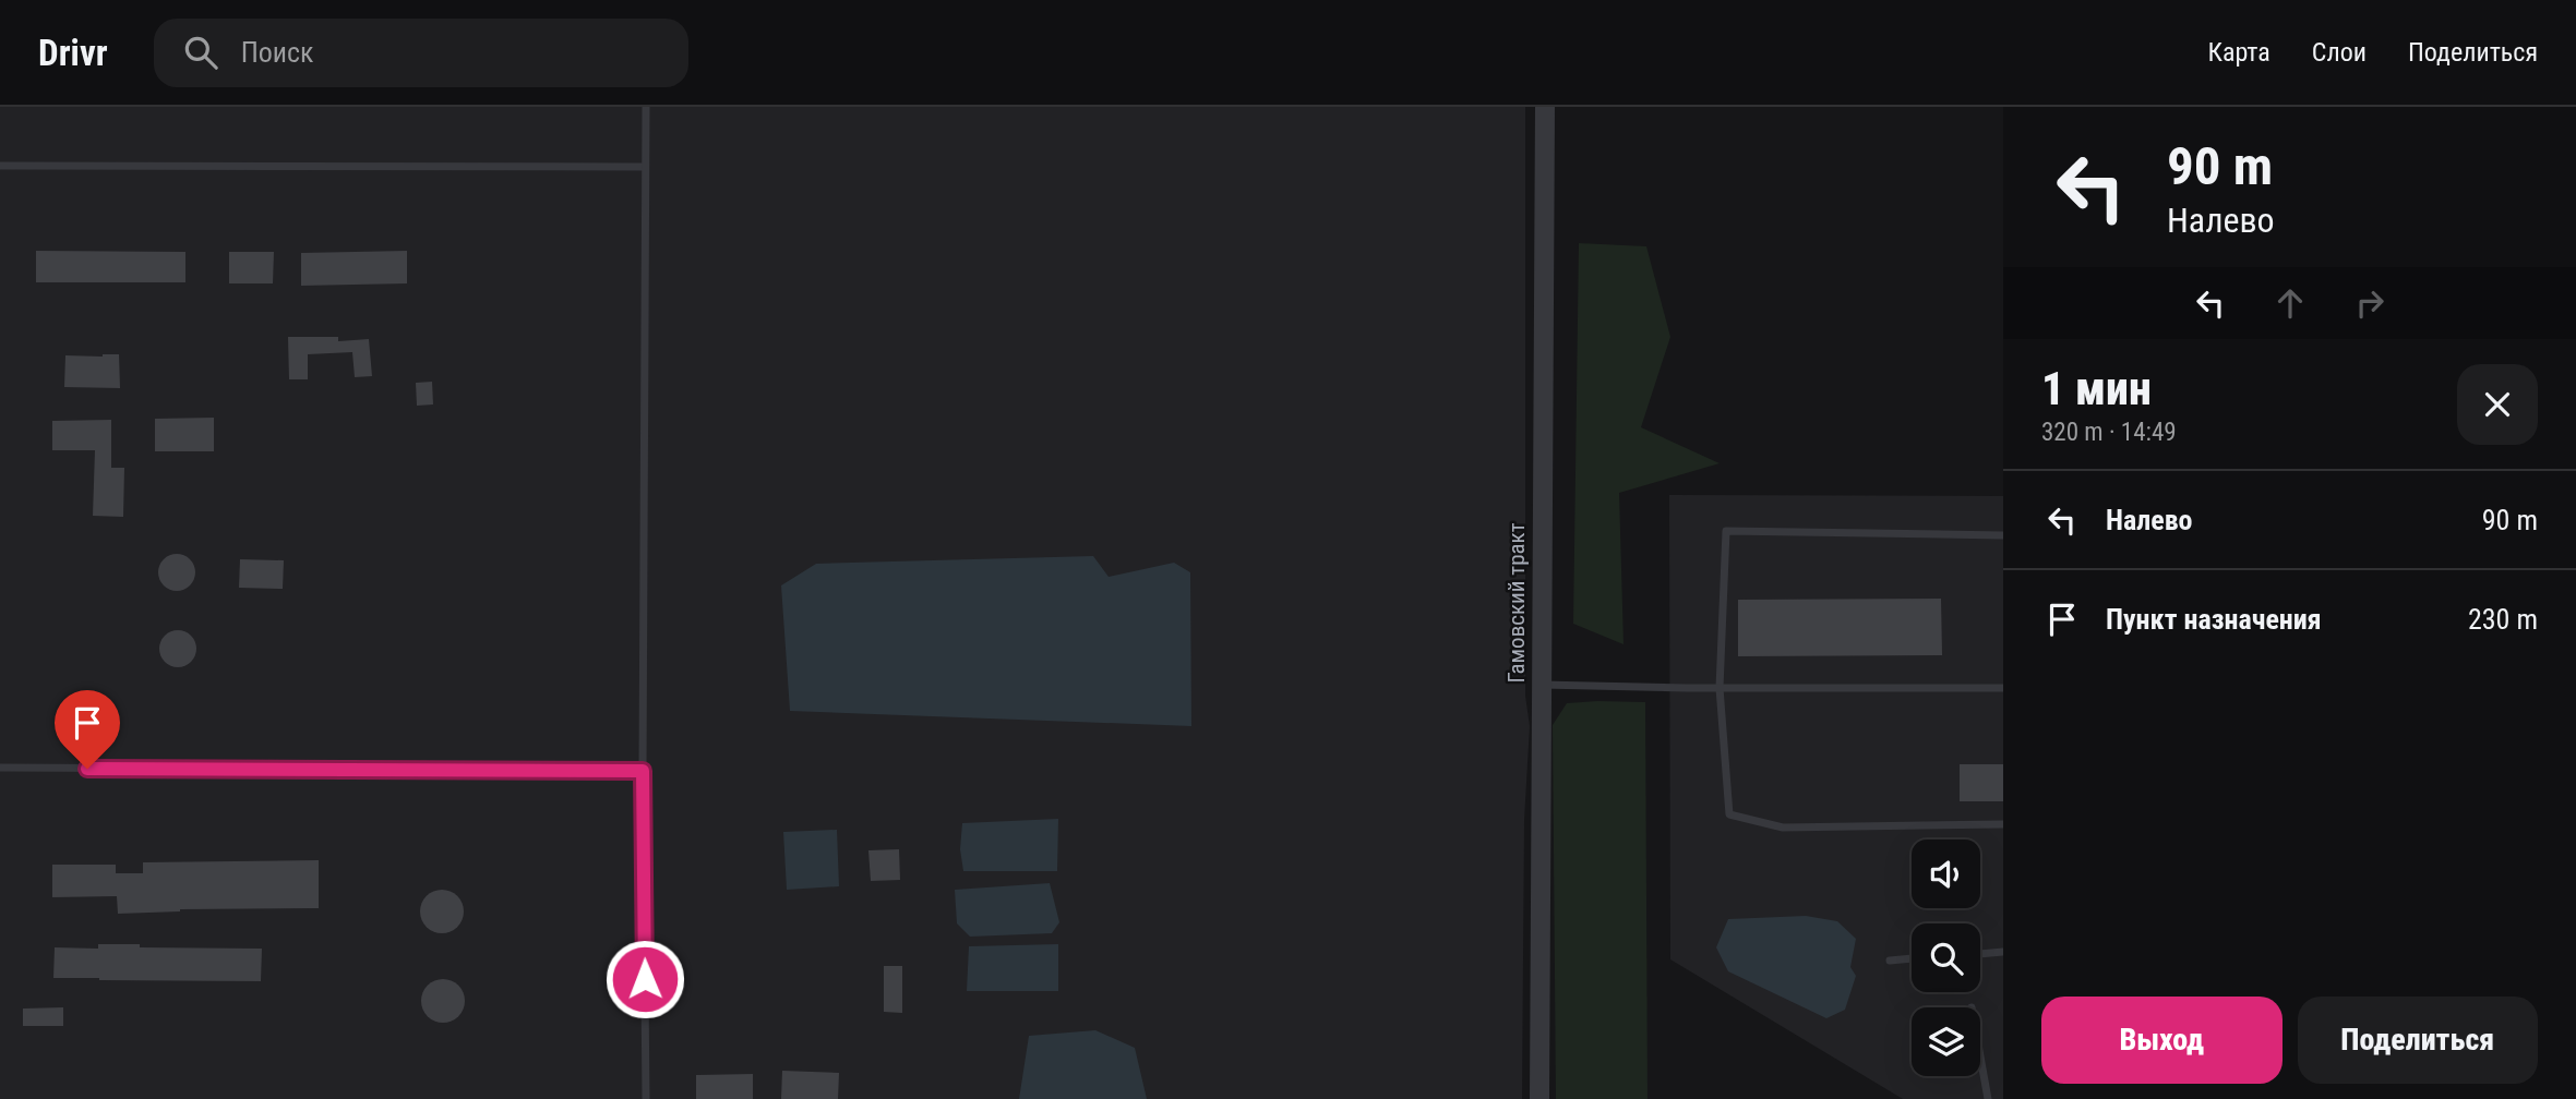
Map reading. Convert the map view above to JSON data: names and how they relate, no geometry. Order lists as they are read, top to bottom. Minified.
{"streets":{"street":["Гамовский тракт"]},"page":{"header":"Drivr","search":"Поиск","nav":["Карта","Слои","Поделиться"],"turn":["90 m","Налево"],"heading":["1 мин","320 m · 14:49"],"list":[{"name":"Налево","value":"90 m"},{"name":"Пункт назначения","value":"230 m"}],"buttons":["Выход","Поделиться"]}}
